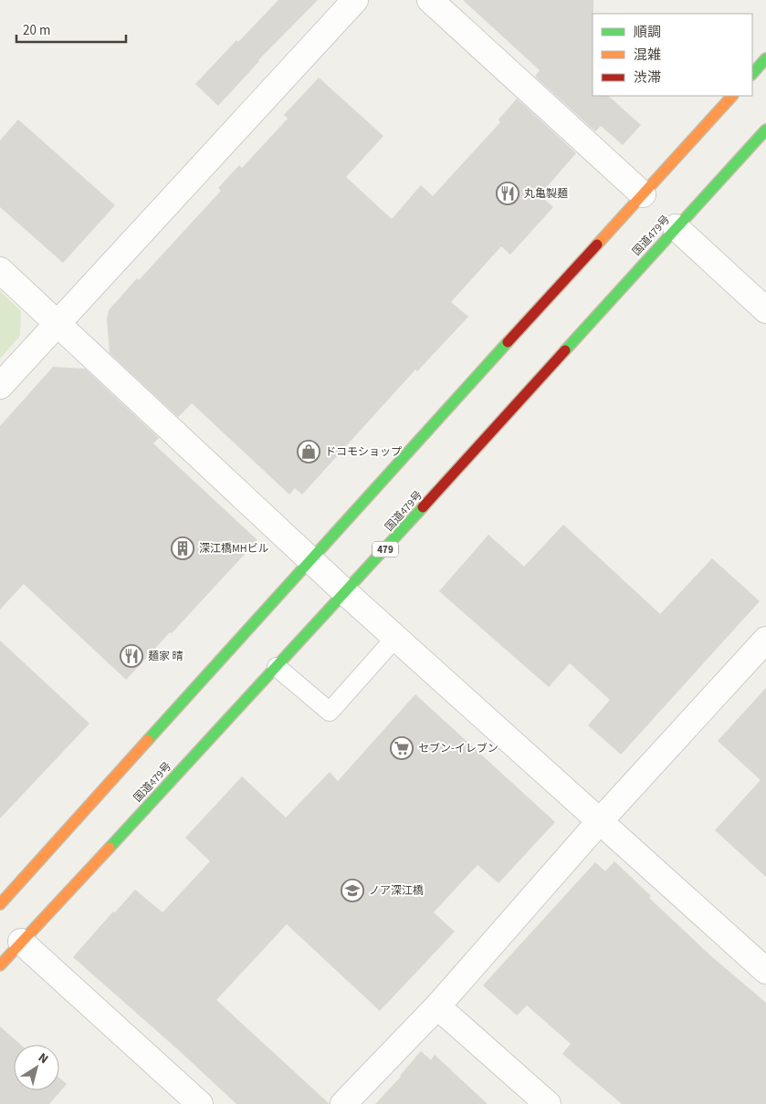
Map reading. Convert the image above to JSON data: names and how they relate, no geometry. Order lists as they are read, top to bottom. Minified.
{"streets":{"highway":["国道479号","479"]},"places":{"restaurant":["丸亀製麺","麺家 晴"],"shop":["ドコモショップ"],"building":["深江橋MHビル"],"supermarket":["セブン-イレブン"],"school or university":["ノア深江橋"]},"legend":["順調","混雑","渋滞"],"scale_bar":"20 m","north":"top right"}
